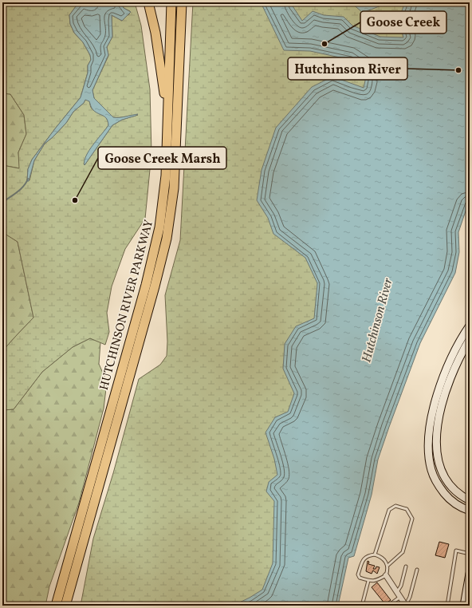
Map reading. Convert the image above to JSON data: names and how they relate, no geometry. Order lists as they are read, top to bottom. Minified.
{"streets":{"highway":["HUTCHINSON RIVER PARKWAY"]},"water":["Hutchinson River"],"places":["Goose Creek","Hutchinson River","Goose Creek Marsh"]}
